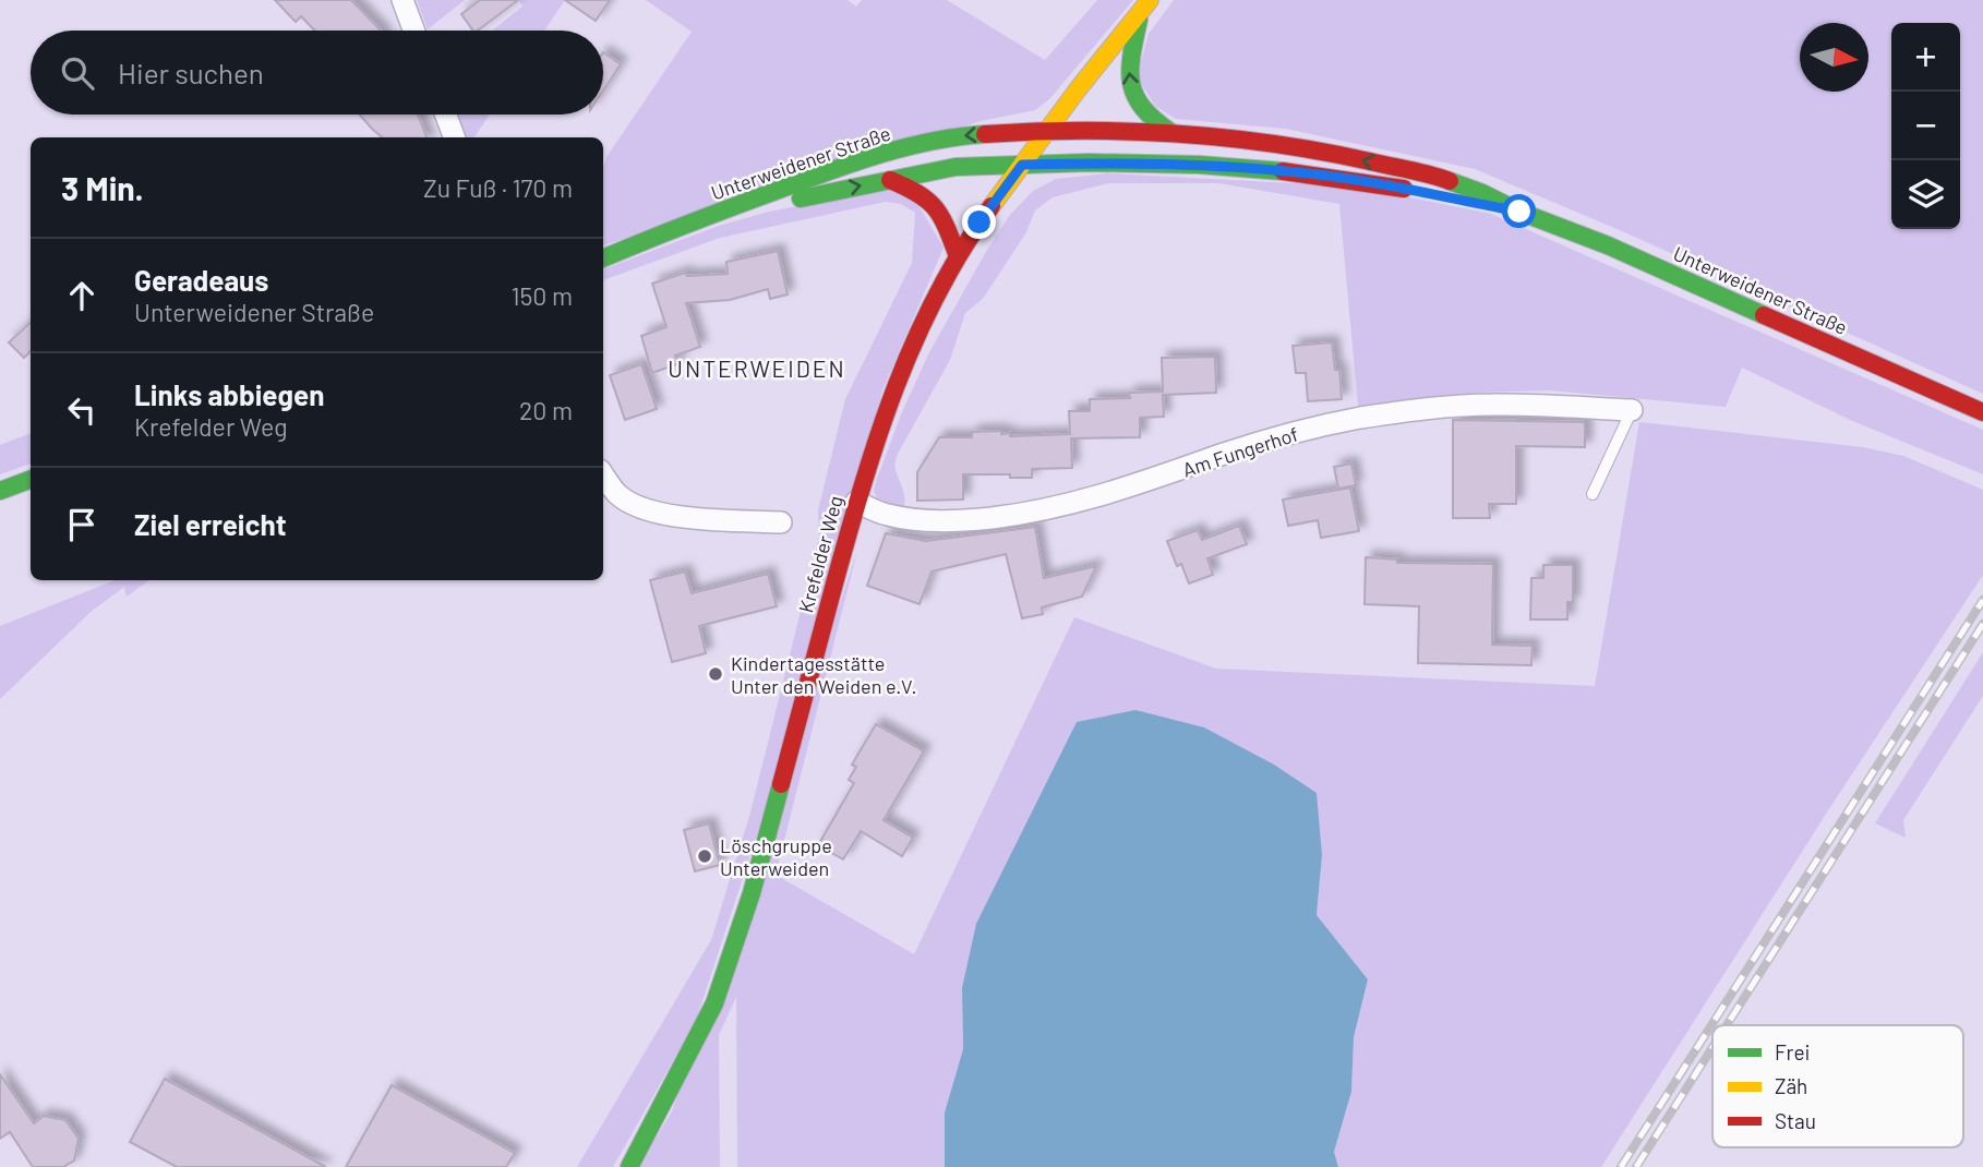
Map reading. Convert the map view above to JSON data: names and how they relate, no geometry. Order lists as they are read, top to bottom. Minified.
{"streets":{"street":["Unterweidener Straße","Am Fungerhof","Krefelder Weg"]},"crossings":[["Unterweidener Straße","Krefelder Weg"],["Am Fungerhof","Krefelder Weg"]],"districts":["UNTERWEIDEN"],"places":["Kindertagesstätte Unter den Weiden e.V.","Löschgruppe Unterweiden"],"legend":["Frei","Zäh","Stau"],"north":"right","page":{"map_buttons":["+","−"],"search":"Hier suchen","heading":["3 Min.","Zu Fuß · 170 m"],"list":[["Geradeaus","Unterweidener Straße","150 m"],["Links abbiegen","Krefelder Weg","20 m"],"Ziel erreicht"]}}
